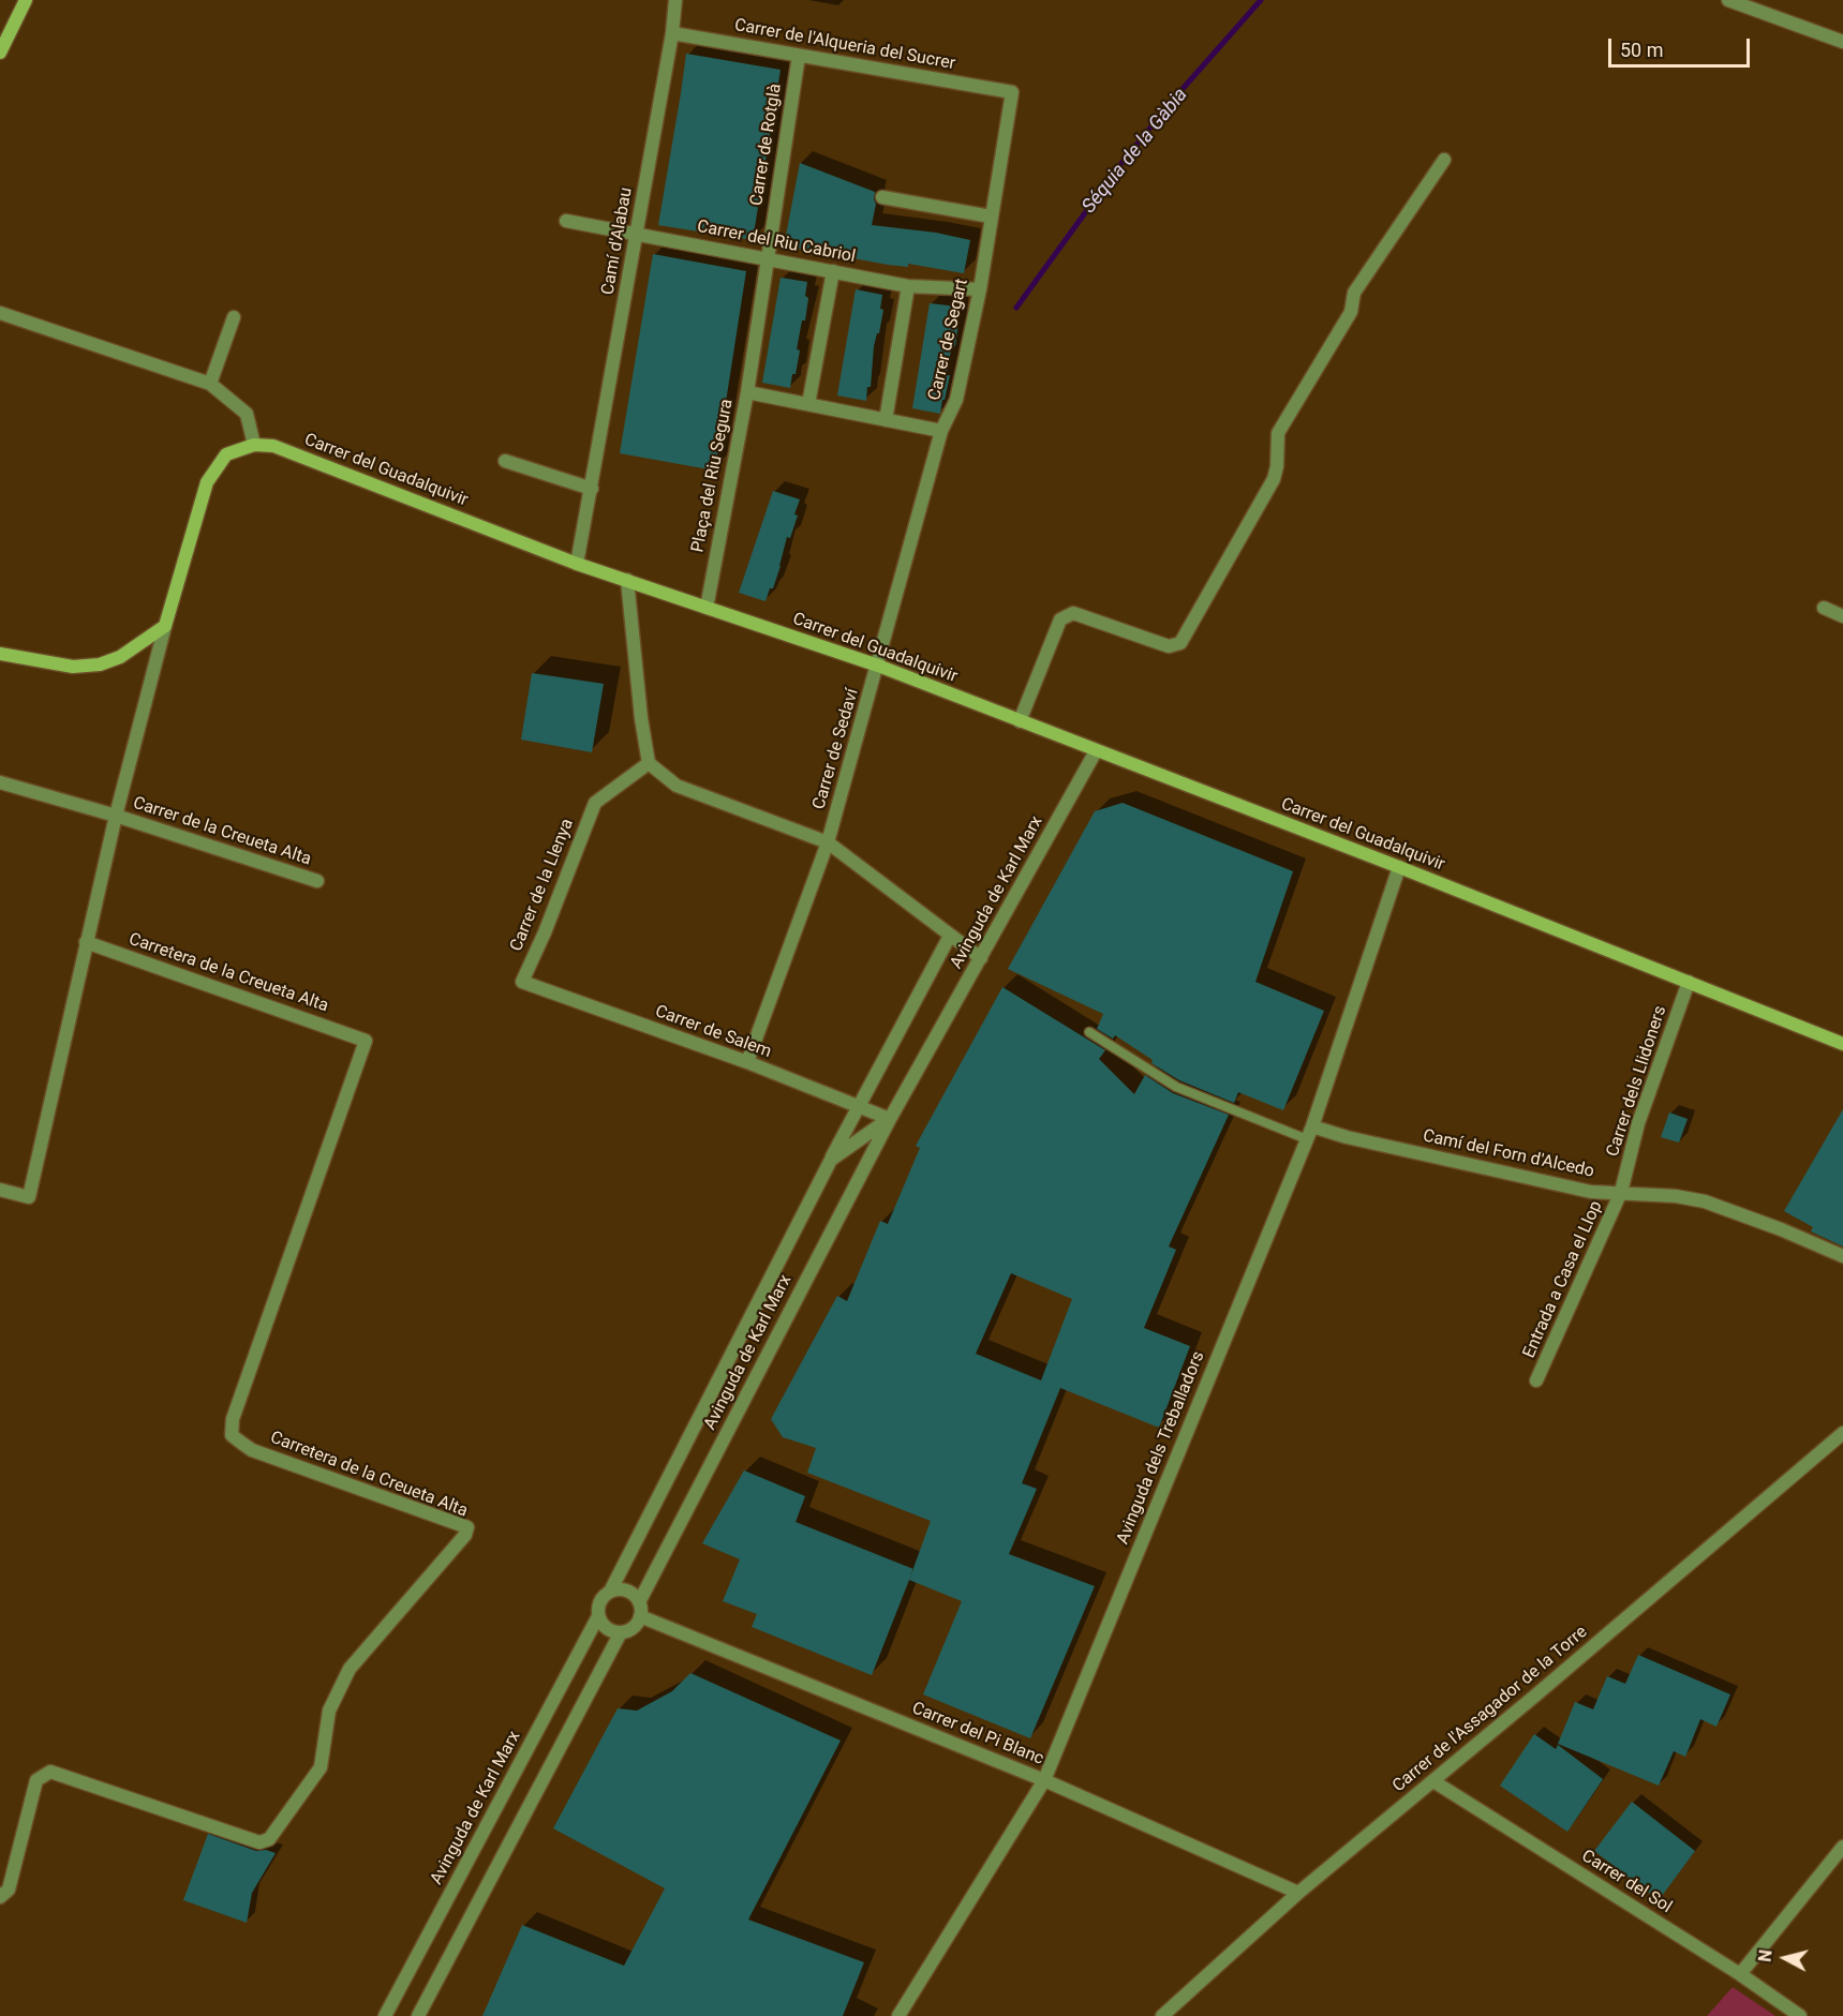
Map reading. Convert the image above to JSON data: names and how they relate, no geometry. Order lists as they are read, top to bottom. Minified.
{"streets":{"street":["Carrer de l'Alqueria del Sucrer","Carrer de Rotglà","Camí d'Alabau","Carrer del Riu Cabriol","Carrer de Segart","Carrer del Guadalquivir","Plaça del Riu Segura","Carrer de Sedaví","Carrer de la Creueta Alta","Carrer de la Llenya","Avinguda de Karl Marx","Carretera de la Creueta Alta","Carrer de Salem","Carrer dels Llidoners","Camí del Forn d'Alcedo","Entrada a Casa el Llop","Avinguda dels Treballadors","Carrer de l'Assagador de la Torre","Carrer del Pi Blanc","Carrer del Sol"]},"crossings":[["Carrer de l'Alqueria del Sucrer","Carrer de Rotglà"],["Carrer de l'Alqueria del Sucrer","Camí d'Alabau"],["Carrer de l'Alqueria del Sucrer","Carrer de Segart"],["Carrer de Rotglà","Carrer del Riu Cabriol"],["Carrer de Rotglà","Plaça del Riu Segura"],["Camí d'Alabau","Carrer del Riu Cabriol"],["Camí d'Alabau","Carrer del Guadalquivir"],["Carrer del Riu Cabriol","Carrer de Segart"],["Carrer de Segart","Carrer del Guadalquivir"],["Carrer de Segart","Plaça del Riu Segura"],["Carrer de Segart","Carrer de Sedaví"],["Carrer del Guadalquivir","Plaça del Riu Segura"],["Carrer del Guadalquivir","Carrer de Sedaví"],["Carrer del Guadalquivir","Avinguda de Karl Marx"],["Carrer del Guadalquivir","Carrer dels Llidoners"],["Carrer del Guadalquivir","Avinguda dels Treballadors"],["Carrer de Sedaví","Carrer de Salem"],["Carrer de la Creueta Alta","Carretera de la Creueta Alta"],["Carrer de la Llenya","Carrer de Salem"],["Avinguda de Karl Marx","Carrer de Salem"],["Avinguda de Karl Marx","Carrer del Pi Blanc"],["Carrer dels Llidoners","Camí del Forn d'Alcedo"],["Carrer dels Llidoners","Entrada a Casa el Llop"],["Camí del Forn d'Alcedo","Entrada a Casa el Llop"],["Camí del Forn d'Alcedo","Avinguda dels Treballadors"],["Avinguda dels Treballadors","Carrer del Pi Blanc"],["Carrer de l'Assagador de la Torre","Carrer del Pi Blanc"],["Carrer de l'Assagador de la Torre","Carrer del Sol"]],"water":["Séquia de la Gàbia"],"scale_bar":"50 m","north":"left"}
